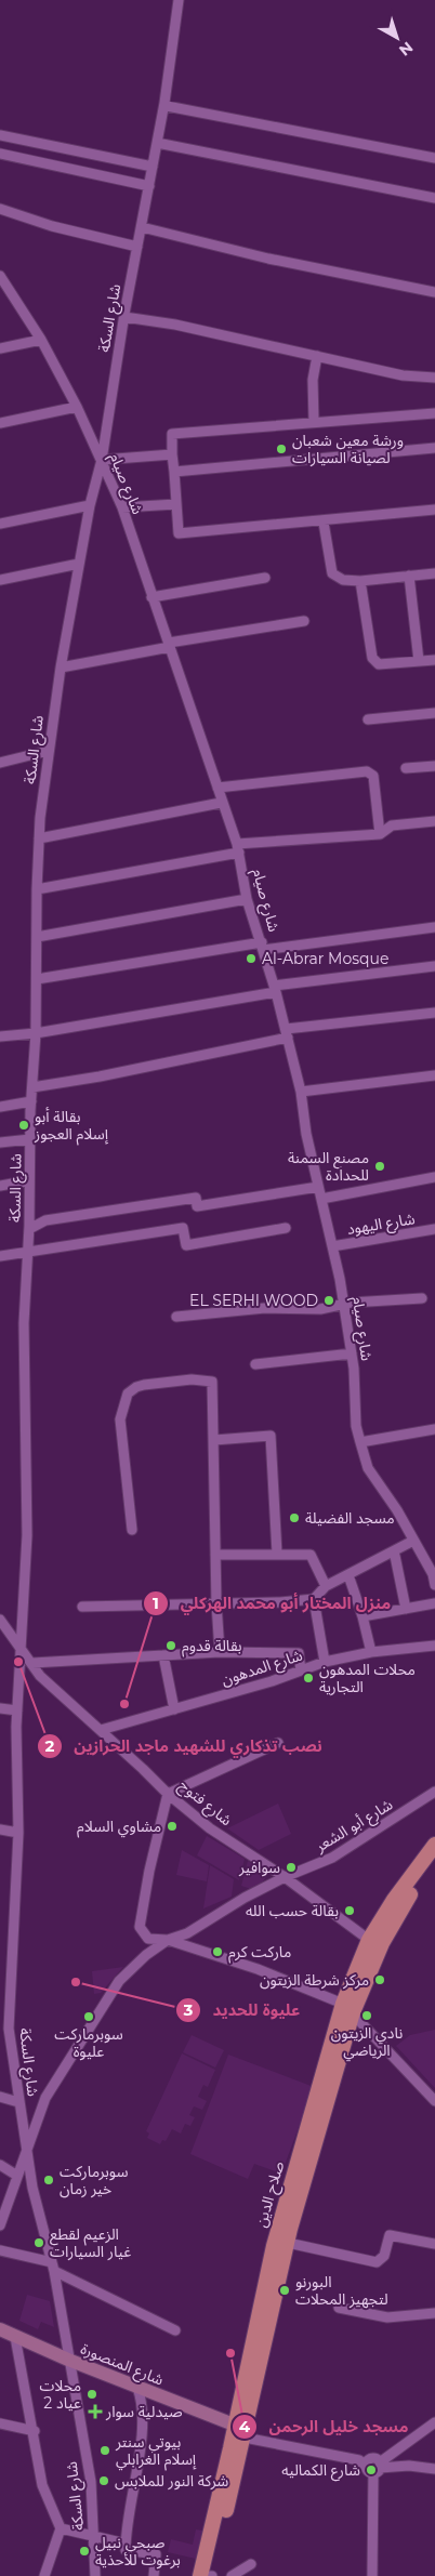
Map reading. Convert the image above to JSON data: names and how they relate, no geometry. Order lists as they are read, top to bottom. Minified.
{"streets":{"highway":["صلاح الدين"],"main road":["شارع المنصورة"],"street":["شارع السكة","شارع صيام","شارع اليهود","شارع المدهون","شارع فتوح","شارع أبو الشعر"]},"crossings":[["شارع السكة","شارع صيام"],["شارع السكة","شارع فتوح"],["شارع السكة","شارع أبو الشعر"],["شارع السكة","شارع المنصورة"],["شارع صيام","شارع اليهود"],["شارع المدهون","شارع فتوح"],["شارع فتوح","شارع أبو الشعر"],["شارع فتوح","صلاح الدين"],["صلاح الدين","شارع المنصورة"]],"places":{"other":["ورشة معين شعبان لصيانة السيارات","Al-Abrar Mosque","بقالة أبو إسلام العجوز","مصنع السمنة للحدادة","EL SERHI WOOD","مسجد الفضيلة","بقالة قدوم","نصب تذكاري للشهيد ماجد الحرازين","محلات المدهون التجارية","منزل المختار أبو محمد الهركلي","مشاوي السلام","سوافير","بقالة حسب الله","ماركت كرم","مركز شرطة الزيتون","عليوة للحديد","نادي الزيتون الرياضي","سوبرماركت عليوة","سوبرماركت خير زمان","الزعيم لقطع غيار السيارات","البورنو لتجهيز المحلات","مسجد خليل الرحمن","محلات عياد 2","بيوتي سنتر إسلام الغرابلي","شارع الكماليه","شركة النور للملابس","صبحي نبيل برغوت للأحذية"],"health":["صيدلية سوار"]},"north":"bottom right"}
